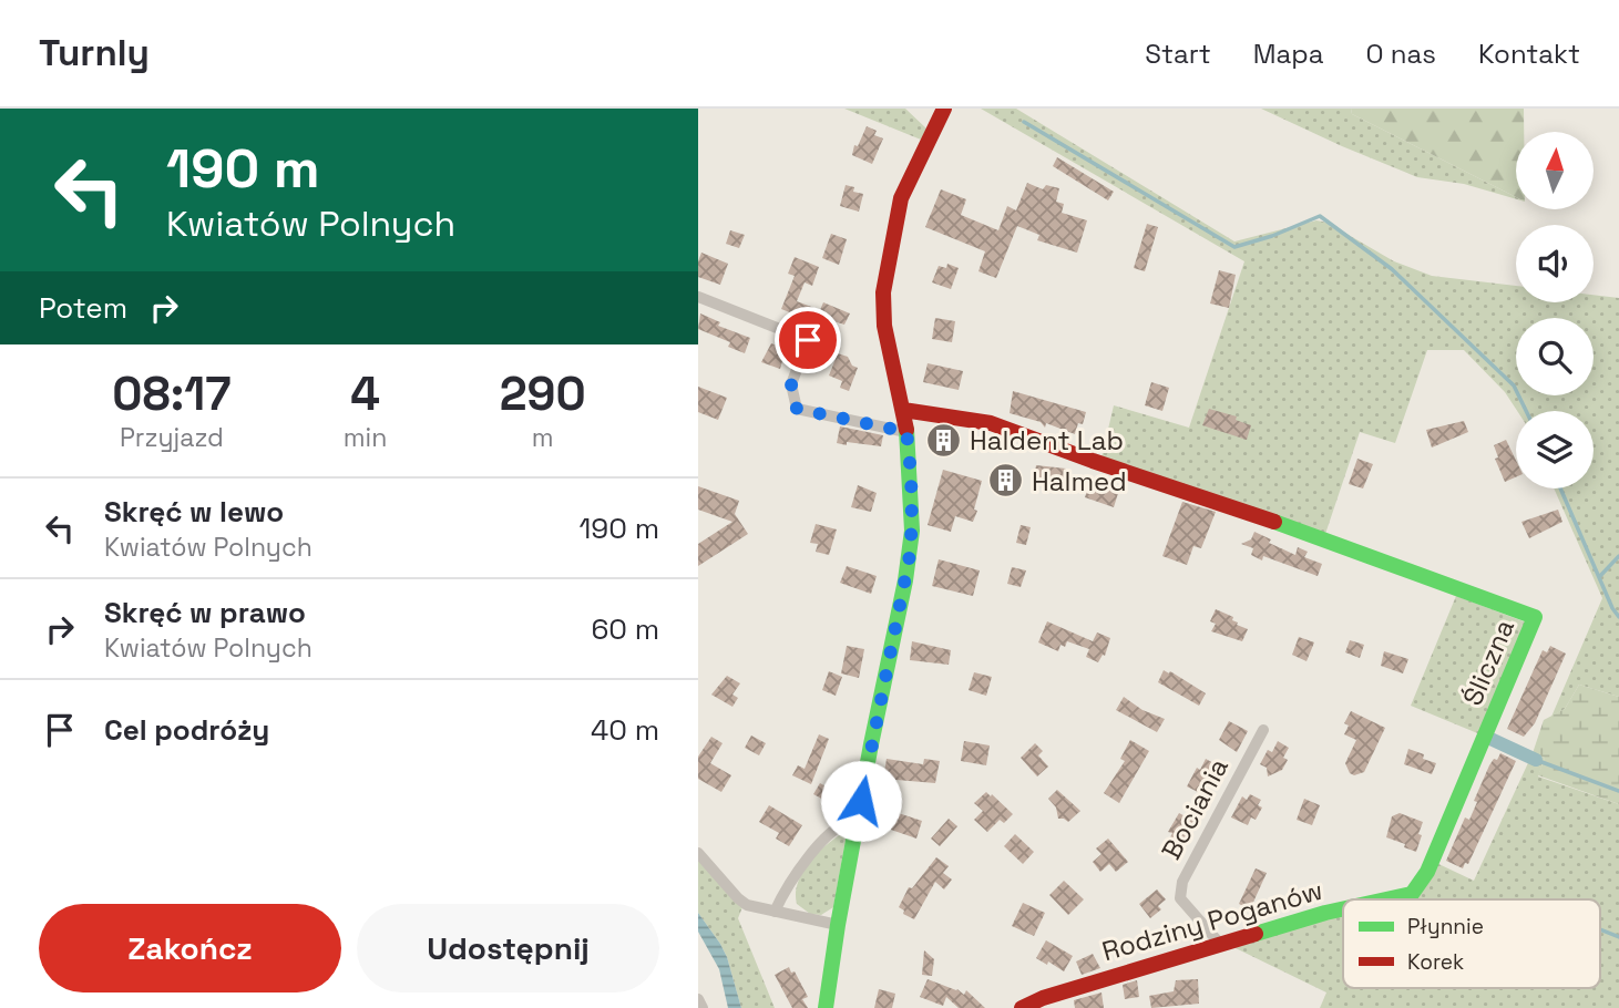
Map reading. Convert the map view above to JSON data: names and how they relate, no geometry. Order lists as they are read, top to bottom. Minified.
{"streets":{"street":["Śliczna","Bociania","Rodziny Poganów"]},"crossings":[["Śliczna","Rodziny Poganów"],["Bociania","Rodziny Poganów"]],"places":{"building":["Haldent Lab","Halmed"]},"legend":["Płynnie","Korek"],"north":"top","page":{"header":"Turnly","nav":["Start","Mapa","O nas","Kontakt"],"turn":["190 m","Kwiatów Polnych"],"then":"Potem","eta":["08:17","Przyjazd","4","min","290","m"],"list":[{"name":"Skręć w lewo","note":"Kwiatów Polnych","value":"190 m"},{"name":"Skręć w prawo","note":"Kwiatów Polnych","value":"60 m"},{"name":"Cel podróży","value":"40 m"}],"buttons":["Zakończ","Udostępnij"]}}
